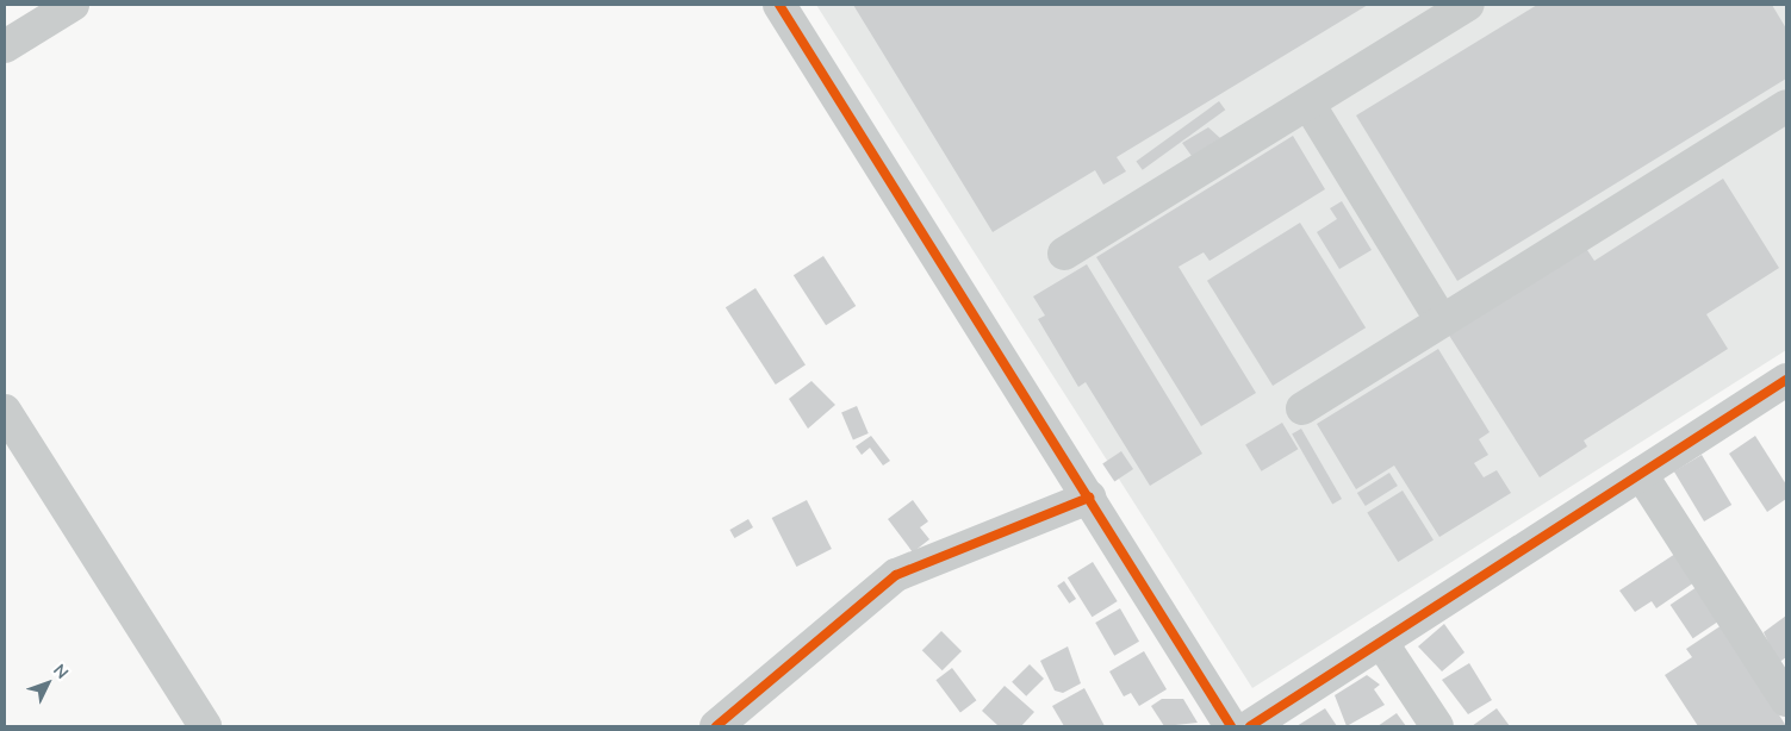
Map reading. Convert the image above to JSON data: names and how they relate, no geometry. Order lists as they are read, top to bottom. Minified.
{"north":"top right"}
